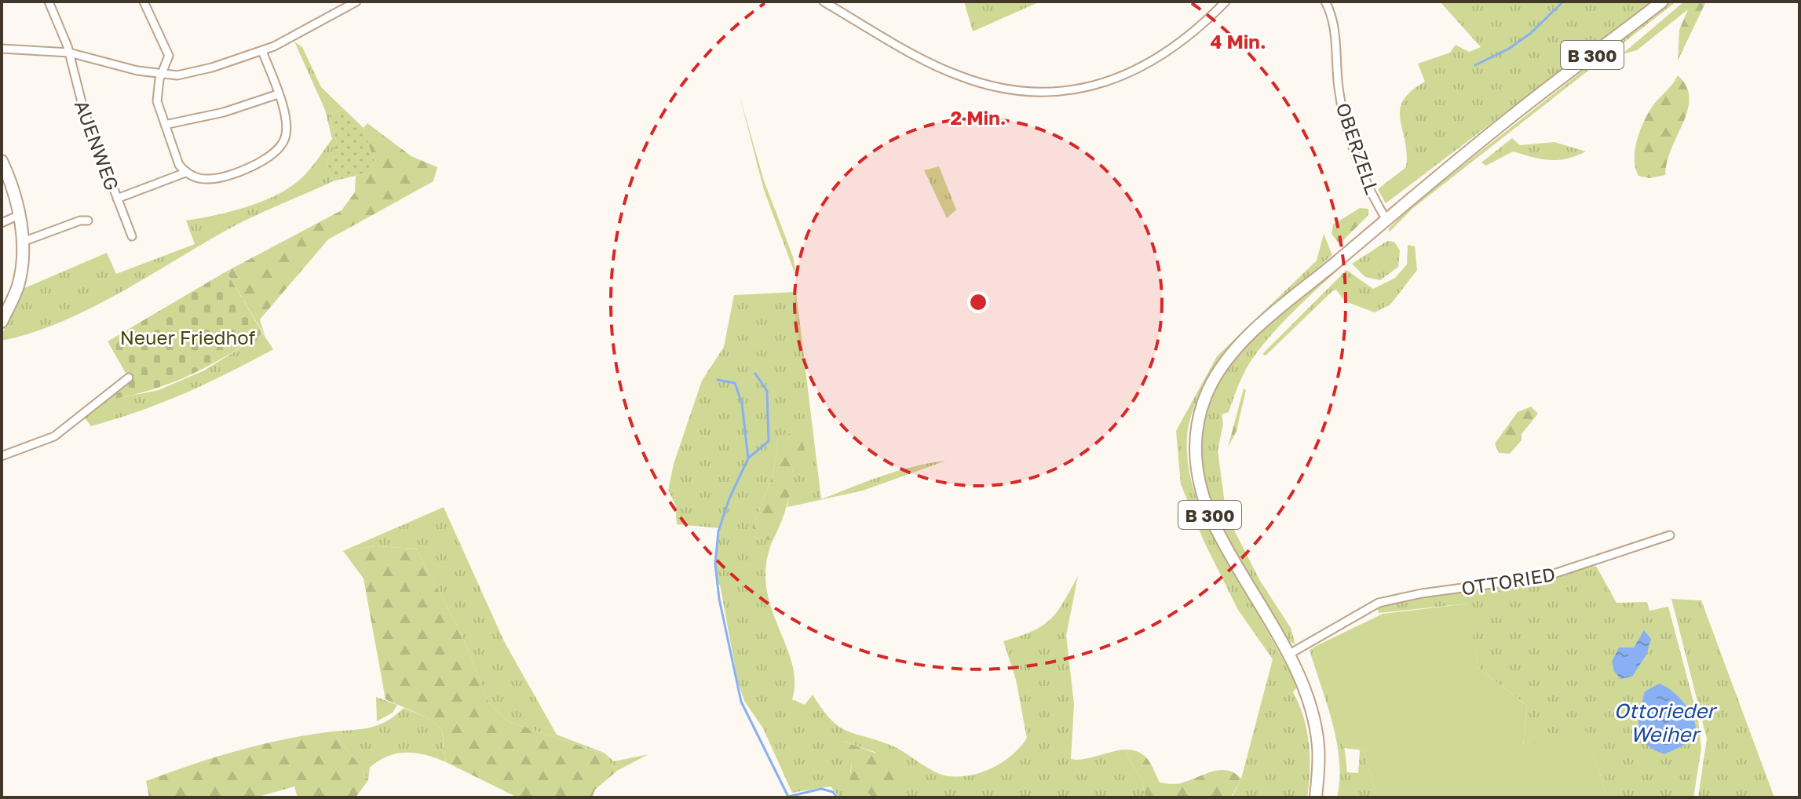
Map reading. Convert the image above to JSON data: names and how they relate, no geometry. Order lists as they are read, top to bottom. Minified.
{"streets":{"main road":["B 300"],"street":["AUENWEG","OBERZELL","OTTORIED"]},"crossings":[["B 300","OBERZELL"],["B 300","OTTORIED"]],"water":["Ottorieder Weiher"],"parks":["Neuer Friedhof"],"rings":["4 Min.","2 Min."]}
